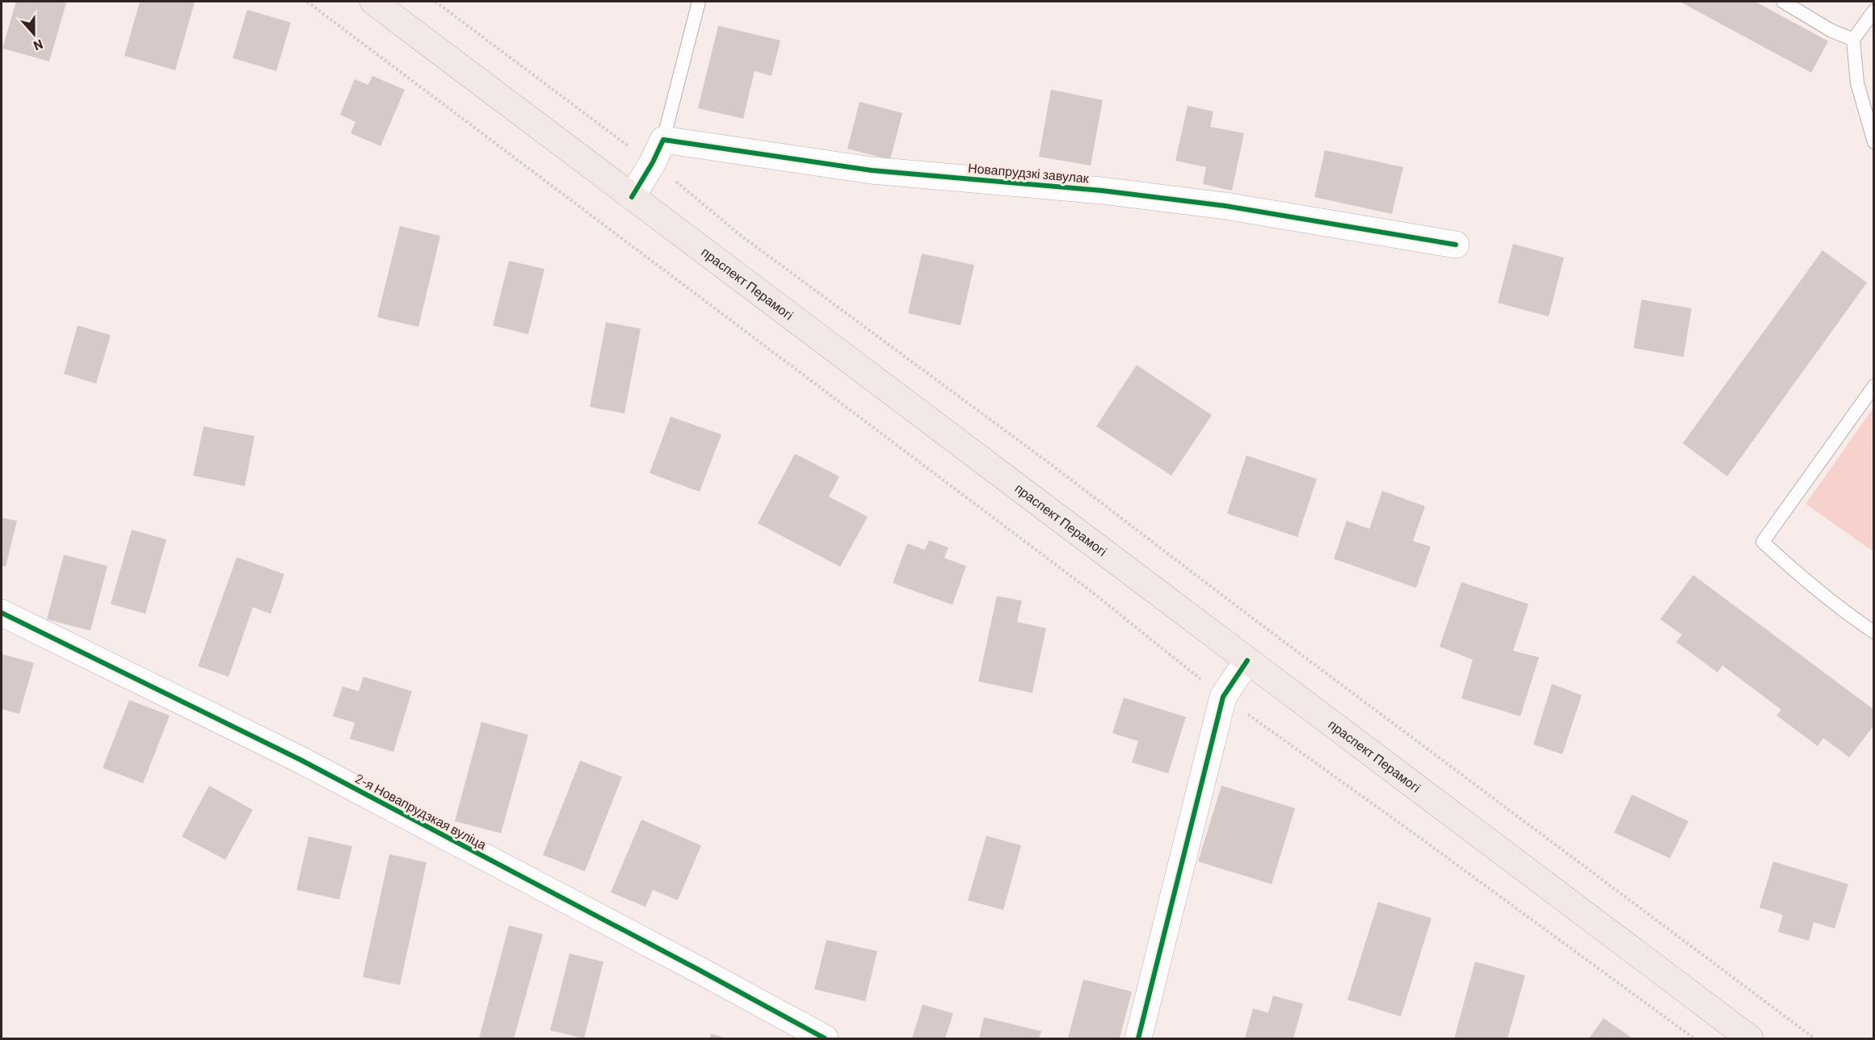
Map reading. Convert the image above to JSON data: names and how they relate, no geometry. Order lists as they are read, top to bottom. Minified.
{"streets":{"main road":["праспект Перамогі"],"street":["Новапрудзкі завулак","2-я Новапрудзкая вуліца"]},"north":"bottom"}
